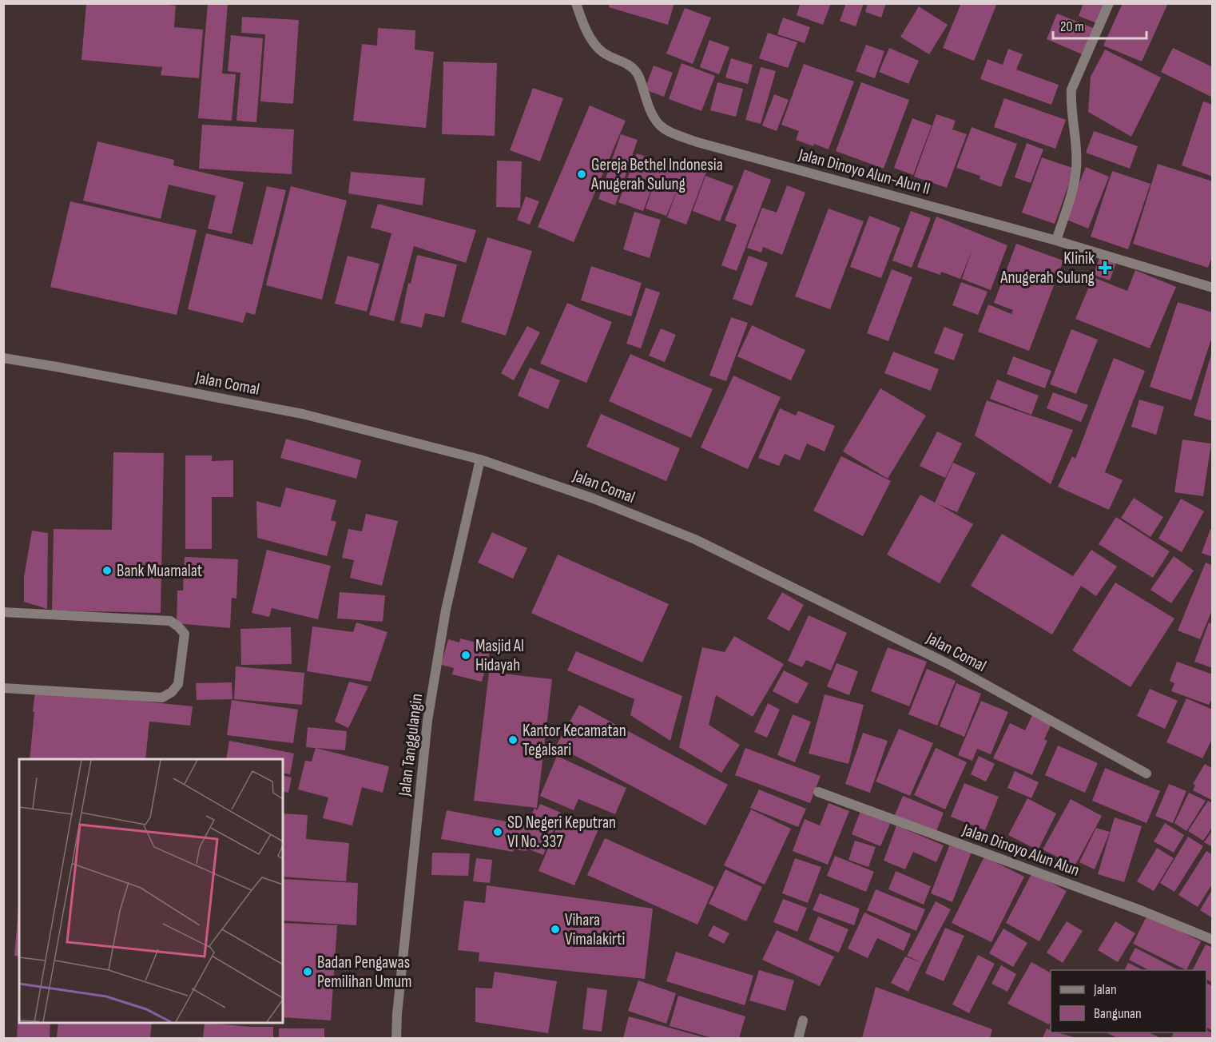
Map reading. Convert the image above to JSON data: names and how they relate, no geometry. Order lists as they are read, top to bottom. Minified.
{"streets":{"street":["Jalan Dinoyo Alun-Alun II","Jalan Comal","Jalan Tanggulangin","Jalan Dinoyo Alun Alun"]},"crossings":[["Jalan Comal","Jalan Tanggulangin"]],"places":{"other":["Gereja Bethel Indonesia Anugerah Sulung","Bank Muamalat","Masjid Al Hidayah","Kantor Kecamatan Tegalsari","SD Negeri Keputran VI No. 337","Vihara Vimalakirti","Badan Pengawas Pemilihan Umum"],"health":["Klinik Anugerah Sulung"]},"legend":["Jalan","Bangunan"],"scale_bar":"20 m"}
